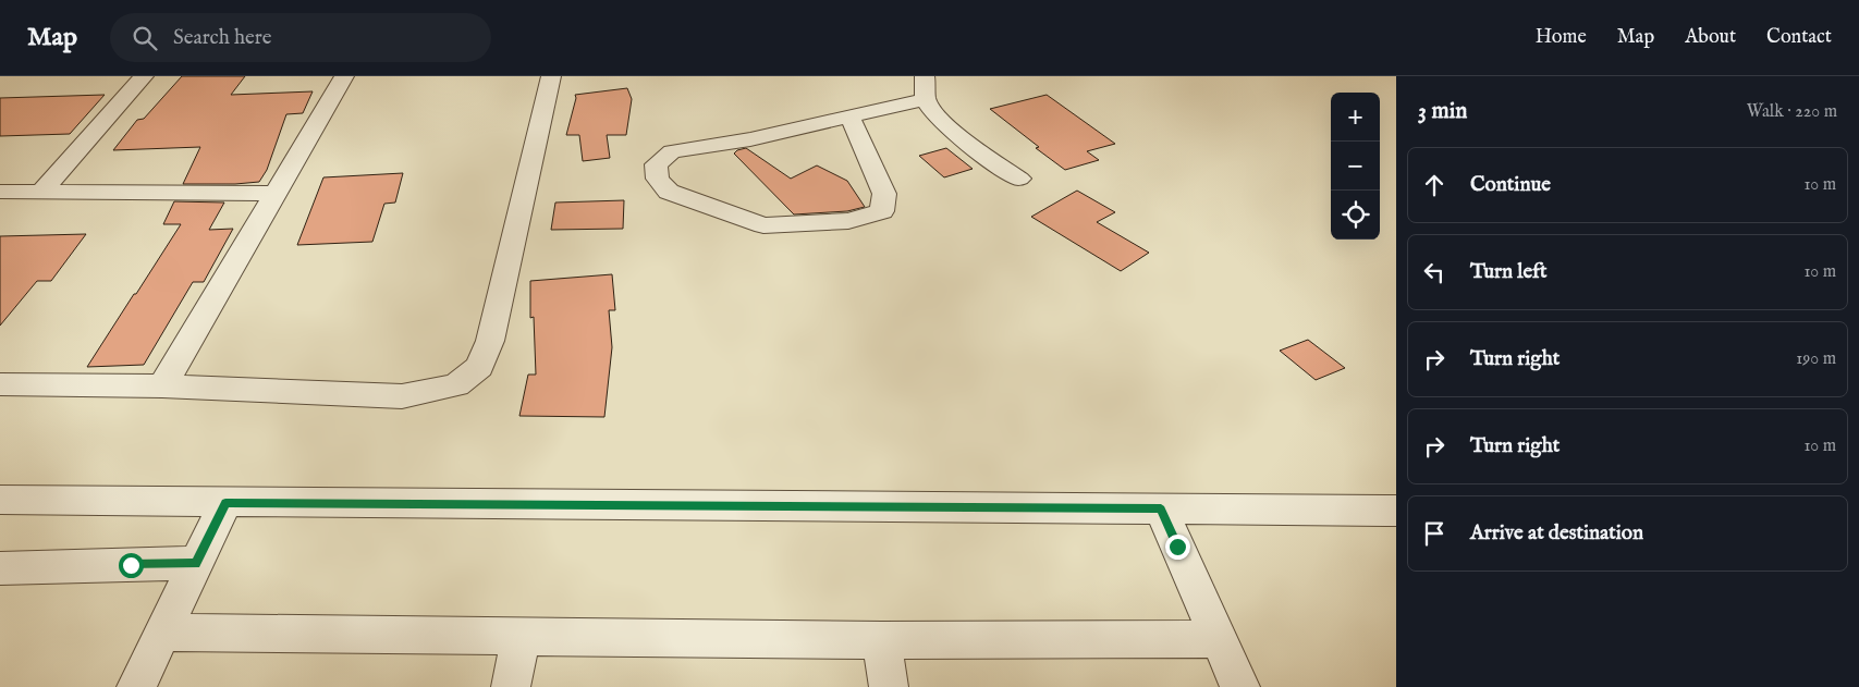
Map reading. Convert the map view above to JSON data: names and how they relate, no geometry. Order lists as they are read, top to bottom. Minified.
{"page":{"header":"Map","search":"Search here","nav":["Home","Map","About","Contact"],"heading":["3 min","Walk · 220 m"],"map_buttons":["+","−"],"list":[["Continue","10 m"],["Turn left","10 m"],["Turn right","190 m"],["Turn right","10 m"],"Arrive at destination"]}}
